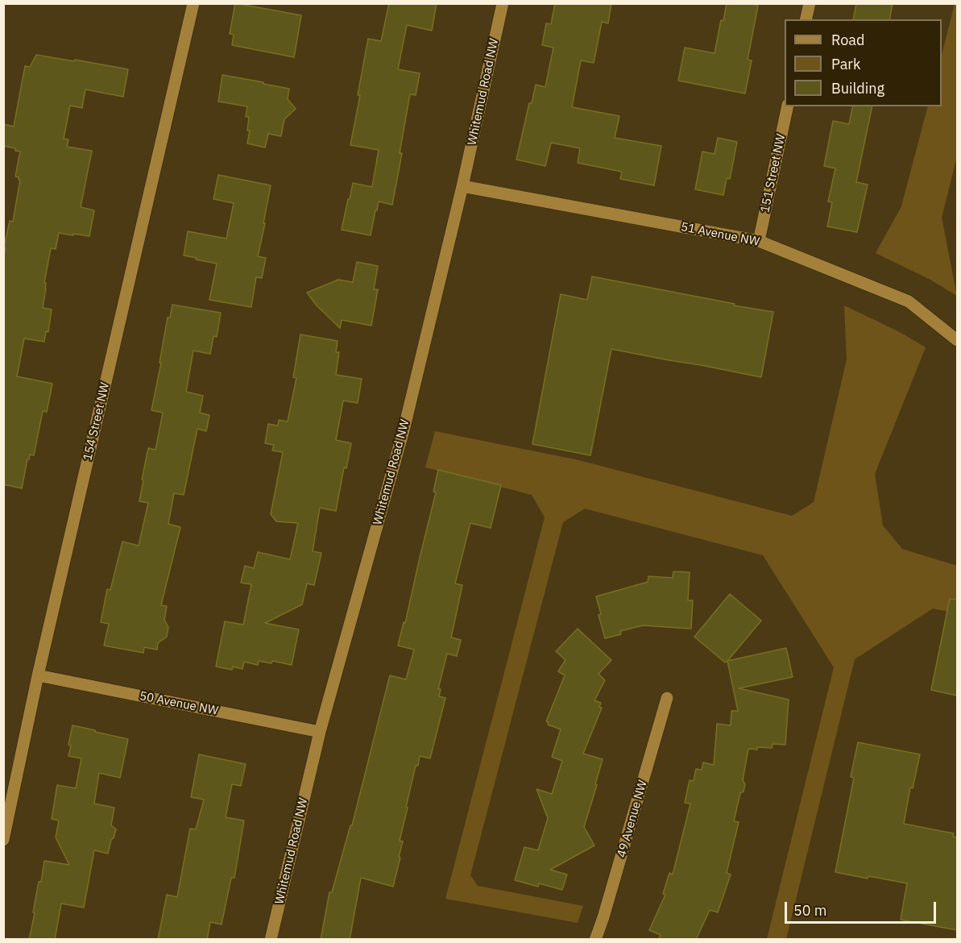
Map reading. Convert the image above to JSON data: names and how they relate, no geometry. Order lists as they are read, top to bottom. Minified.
{"streets":{"street":["Whitemud Road NW","151 Street NW","51 Avenue NW","154 Street NW","50 Avenue NW","49 Avenue NW"]},"crossings":[["Whitemud Road NW","51 Avenue NW"],["Whitemud Road NW","50 Avenue NW"],["151 Street NW","51 Avenue NW"],["154 Street NW","50 Avenue NW"]],"legend":["Road","Park","Building"],"scale_bar":"50 m"}
